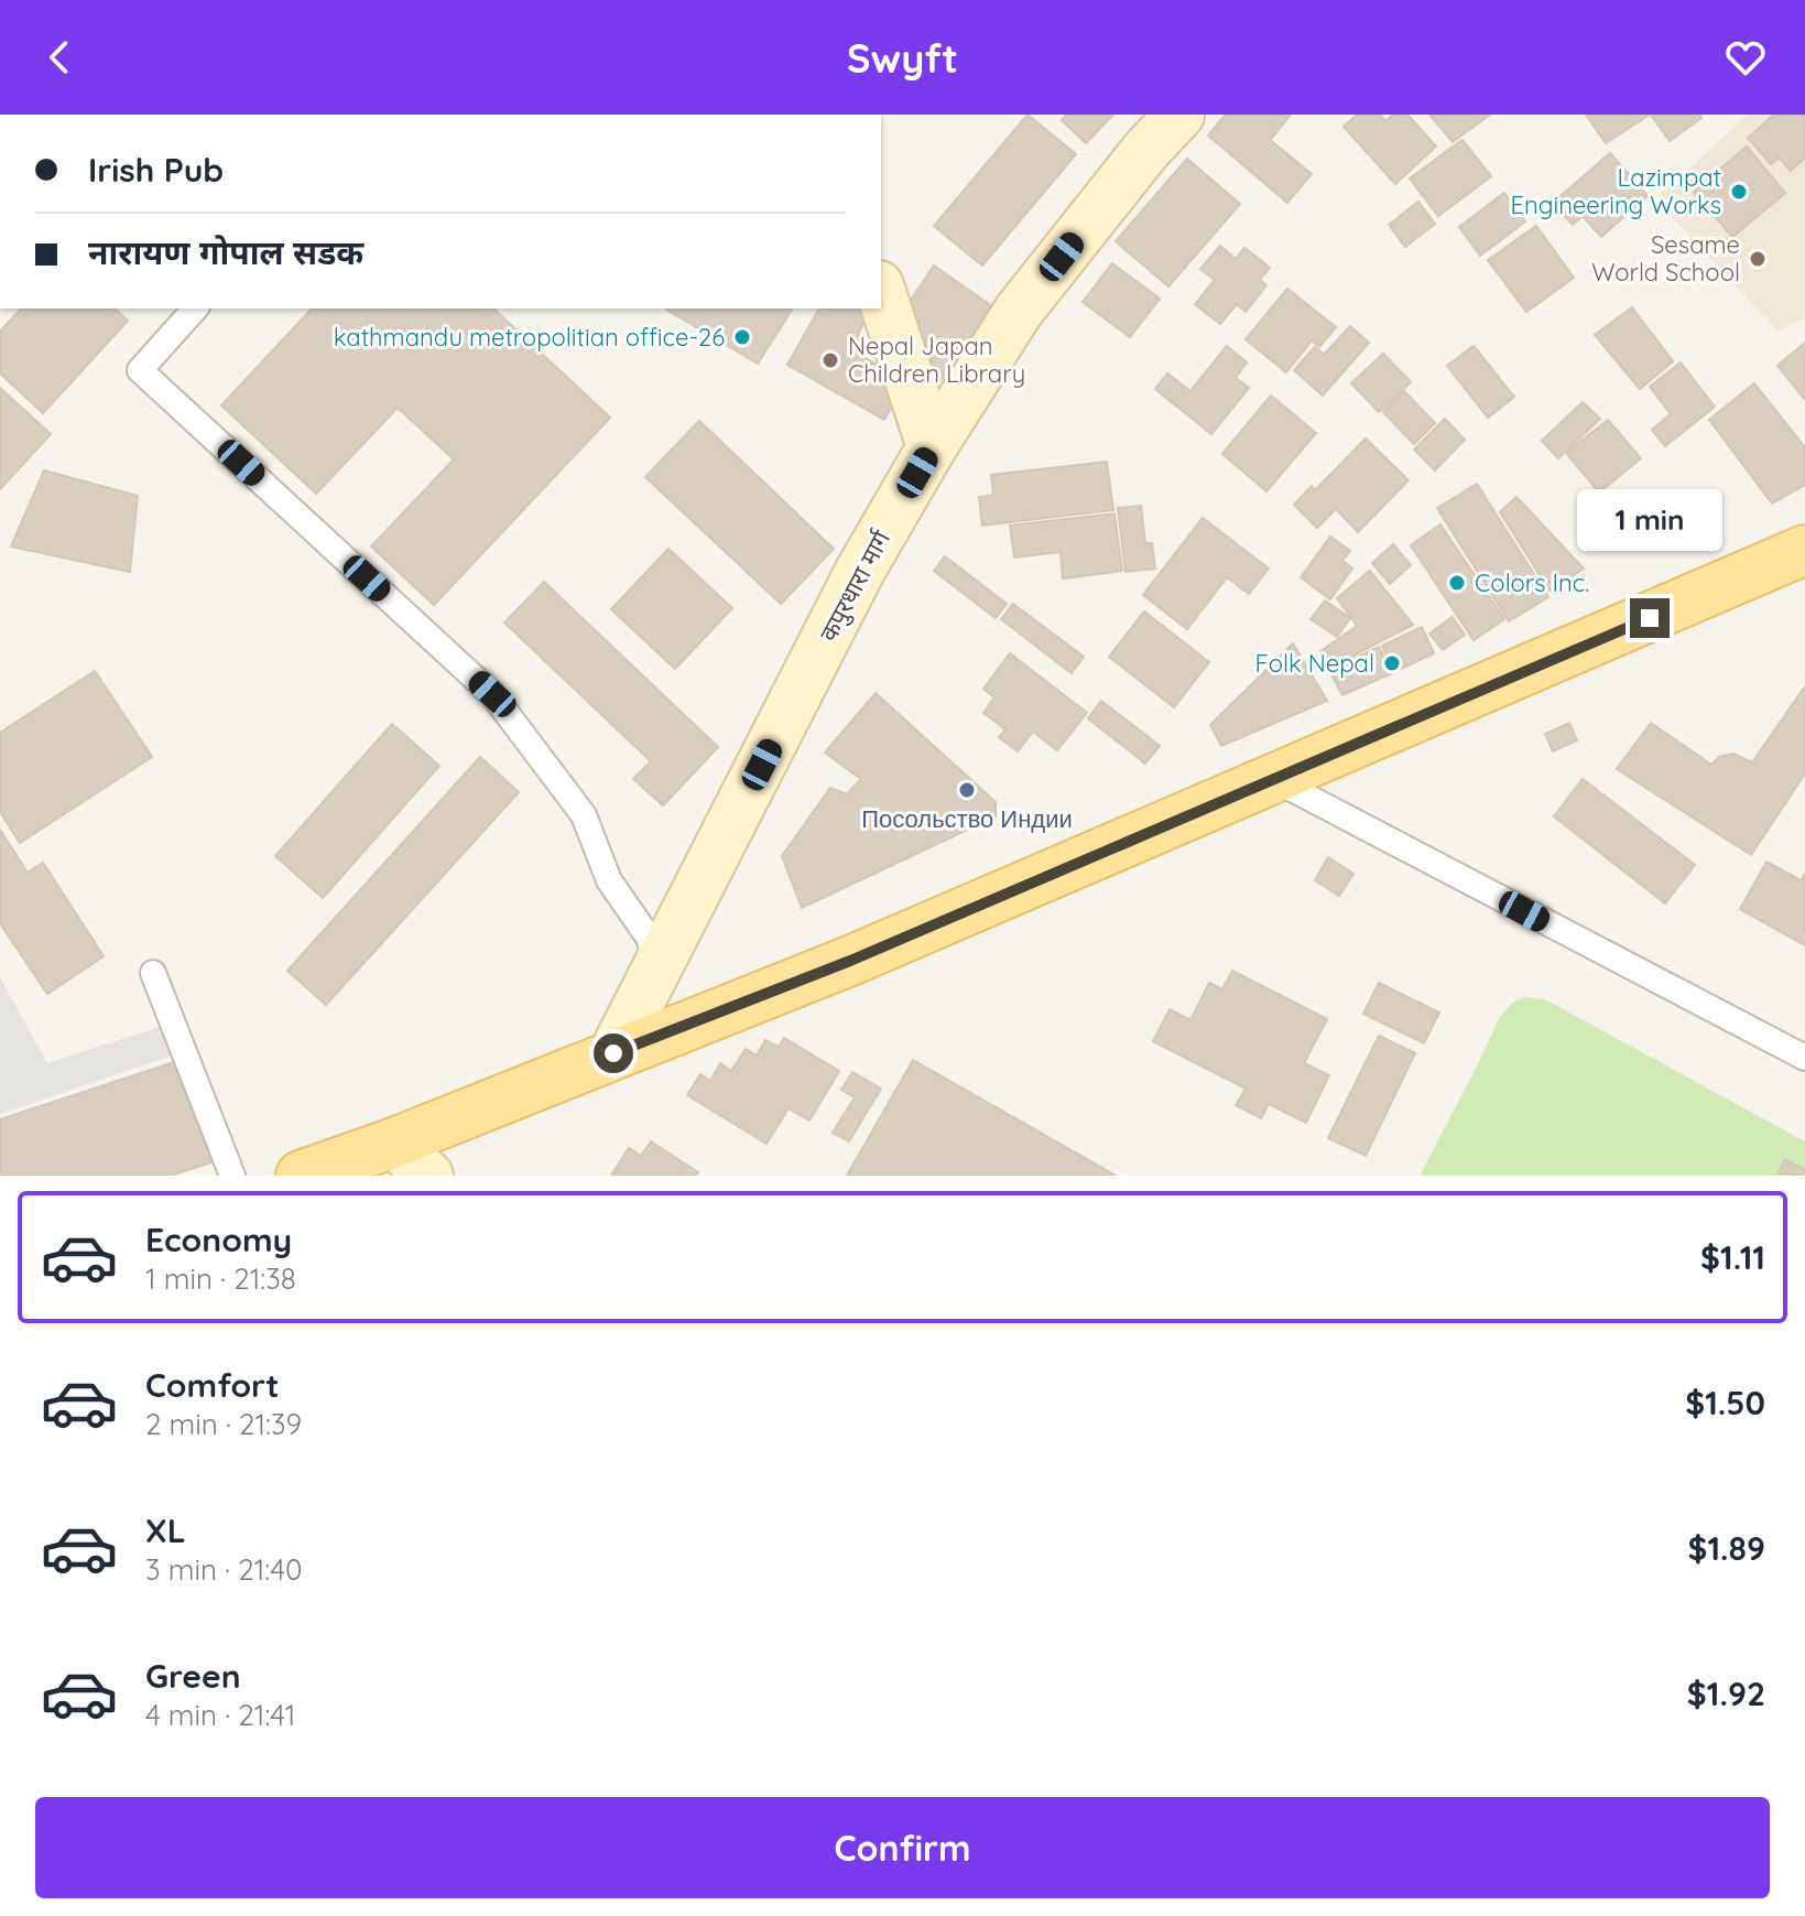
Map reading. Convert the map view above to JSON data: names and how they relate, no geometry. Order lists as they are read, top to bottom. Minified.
{"streets":{"street":["कपुरधारा मार्ग"]},"places":["Lazimpat Engineering Works","Sesame World School","kathmandu metropolitian office-26","Nepal Japan Children Library","Colors Inc.","Folk Nepal","Посольство Индии"],"page":{"header":"Swyft","banner":["Irish Pub","नारायण गोपाल सडक"],"bubble":"1 min","list":[{"name":"Economy","note":"1 min · 21:38","value":"$1.11"},{"name":"Comfort","note":"2 min · 21:39","value":"$1.50"},{"name":"XL","note":"3 min · 21:40","value":"$1.89"},{"name":"Green","note":"4 min · 21:41","value":"$1.92"}],"buttons":"Confirm"}}
